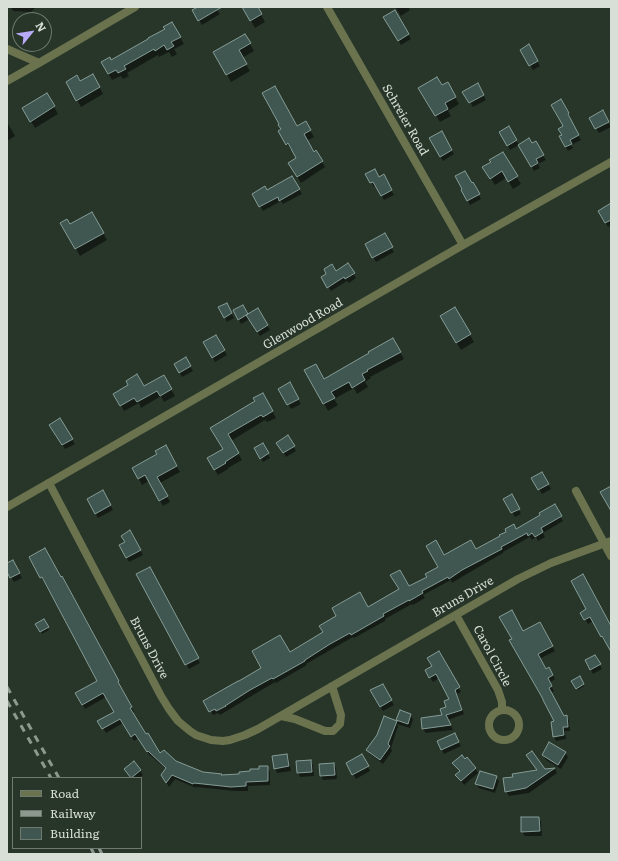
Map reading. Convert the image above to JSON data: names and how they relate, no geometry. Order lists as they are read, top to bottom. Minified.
{"streets":{"street":["Schreier Road","Glenwood Road","Bruns Drive","Carol Circle"]},"crossings":[["Schreier Road","Glenwood Road"],["Glenwood Road","Bruns Drive"],["Bruns Drive","Carol Circle"]],"legend":["Road","Railway","Building"],"north":"top right"}
